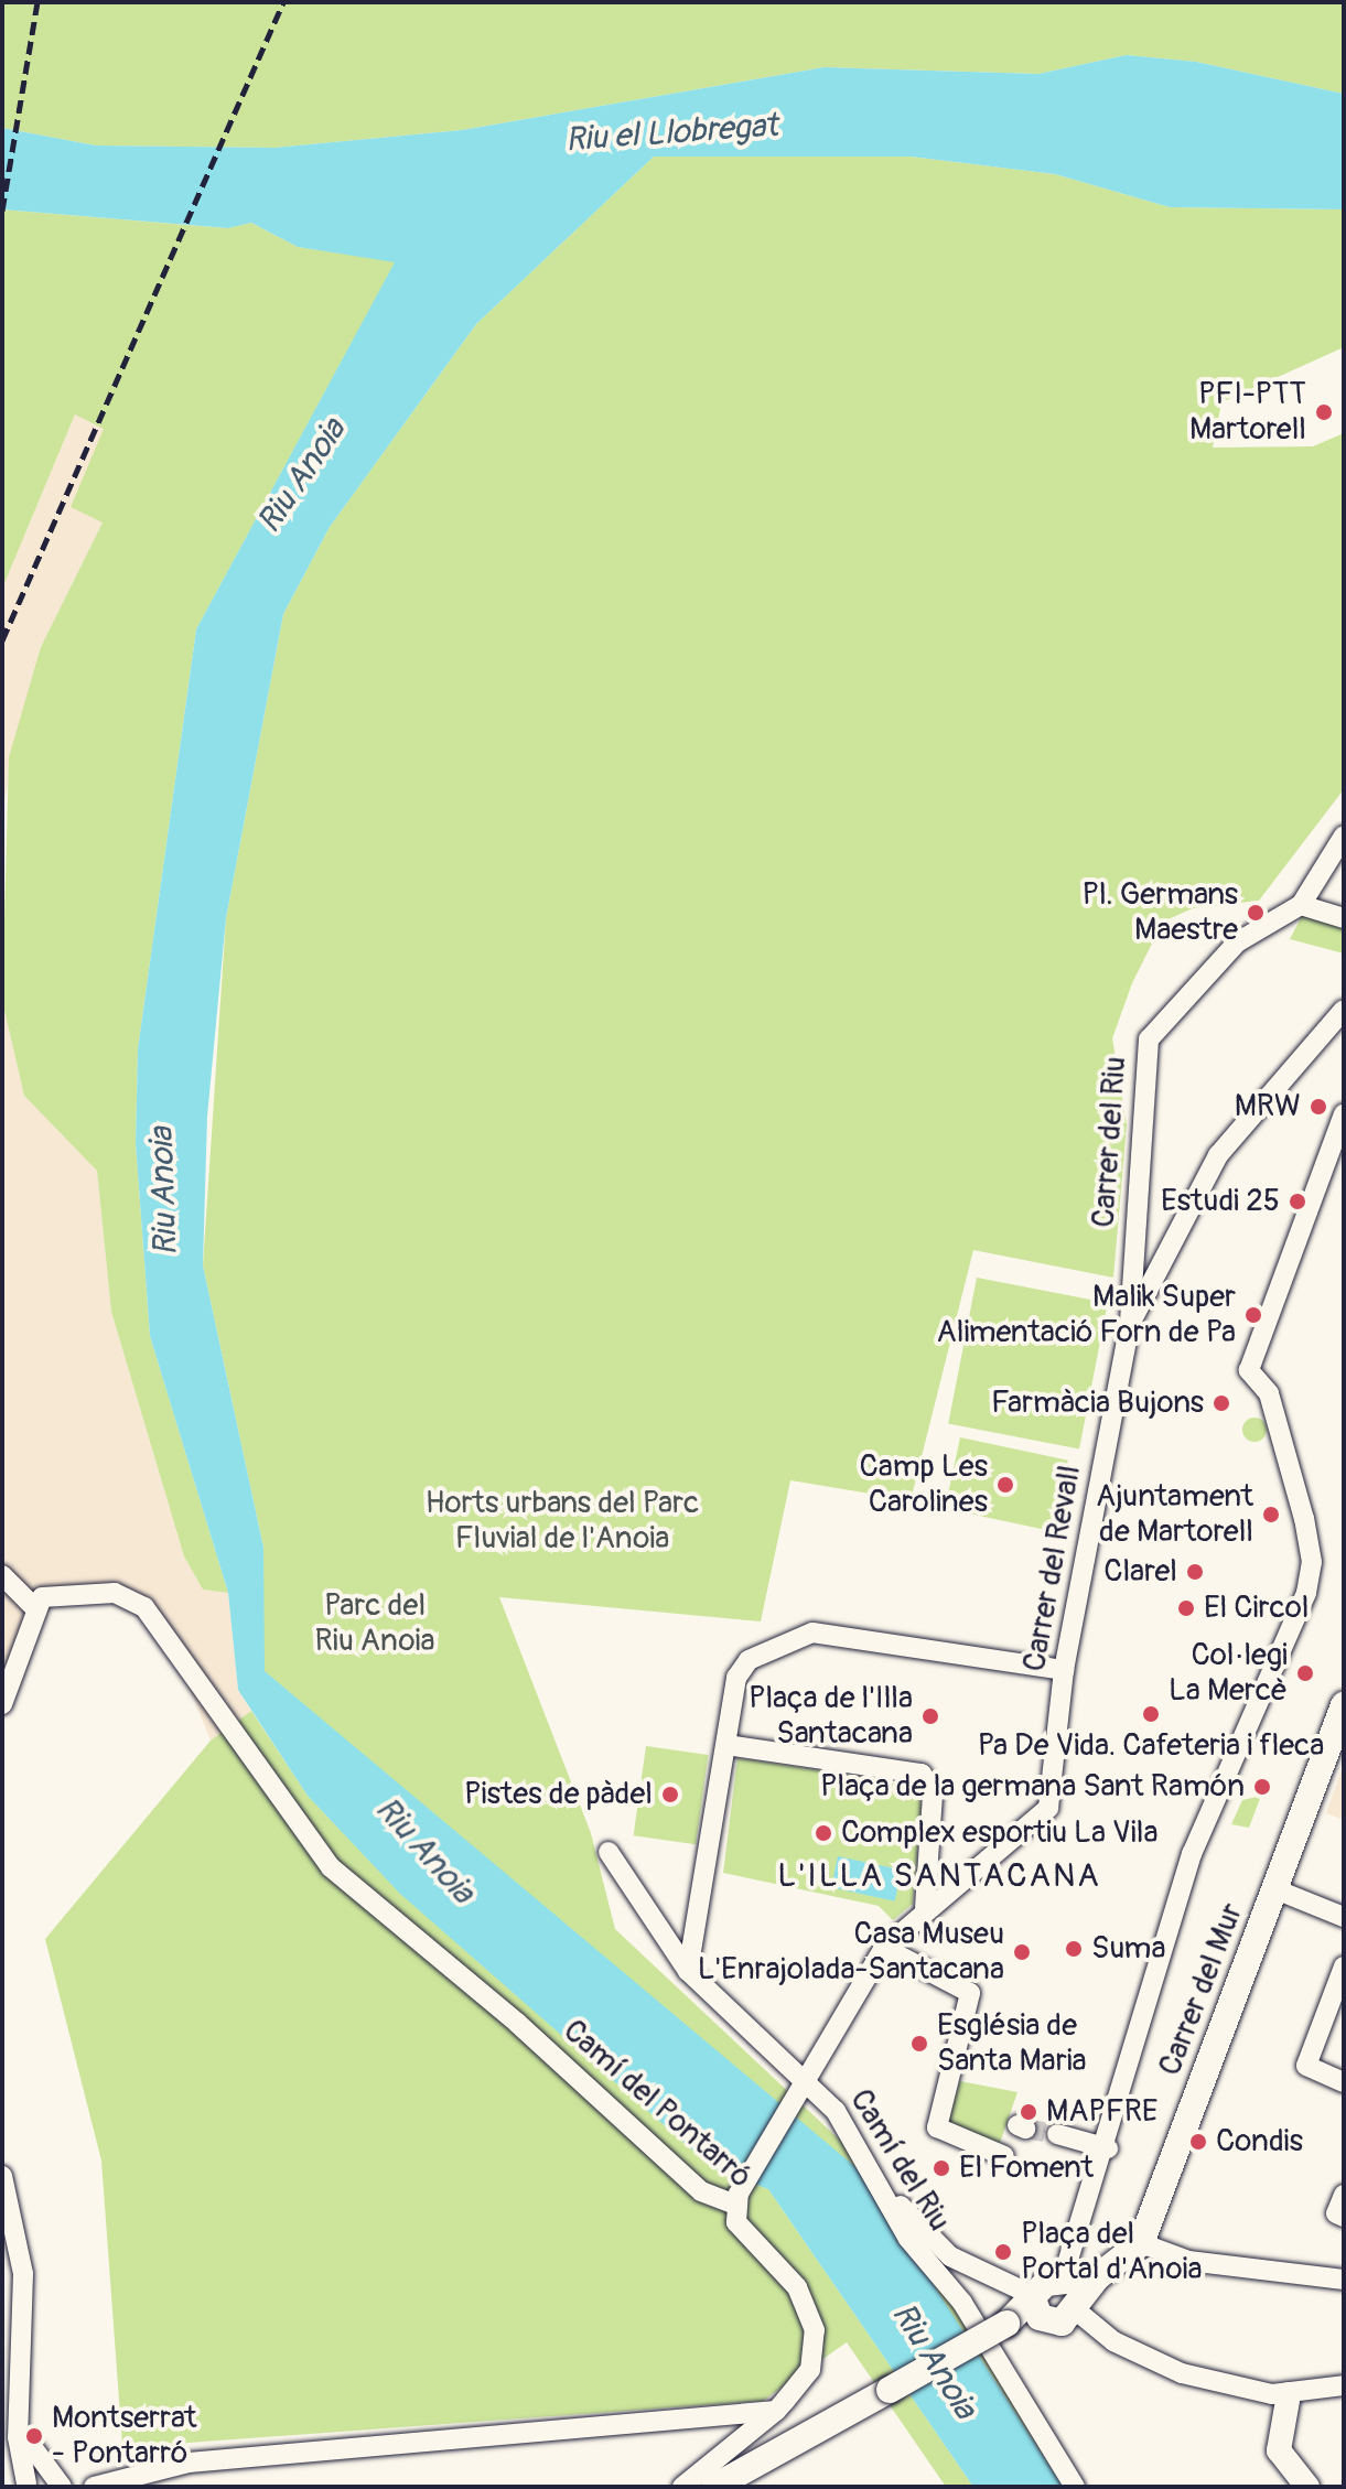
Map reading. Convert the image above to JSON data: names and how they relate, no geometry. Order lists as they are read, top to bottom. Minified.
{"streets":{"main road":["Carrer del Mur"],"street":["Carrer del Riu","Carrer del Revall","Camí del Pontarró","Camí del Riu"]},"crossings":[["Carrer del Riu","Carrer del Revall"],["Carrer del Revall","Camí del Pontarró"],["Carrer del Revall","Camí del Riu"]],"districts":["L'ILLA SANTACANA"],"water":["Riu el Llobregat","Riu Anoia"],"parks":["Horts urbans del Parc Fluvial de l'Anoia","Parc del Riu Anoia"],"places":["PFI-PTT Martorell","Pl. Germans Maestre","MRW","Estudi 25","Malik Super Alimentació Forn de Pa","Farmàcia Bujons","Camp Les Carolines","Ajuntament de Martorell","Clarel","El Circol","Col·legi La Mercè","Pa De Vida. Cafeteria i fleca","Plaça de l'Illa Santacana","Plaça de la germana Sant Ramón","Pistes de pàdel","Complex esportiu La Vila","Suma","Casa Museu L'Enrajolada-Santacana","Església de Santa Maria","MAPFRE","Condis","El Foment","Plaça del Portal d'Anoia","Montserrat - Pontarró"]}
